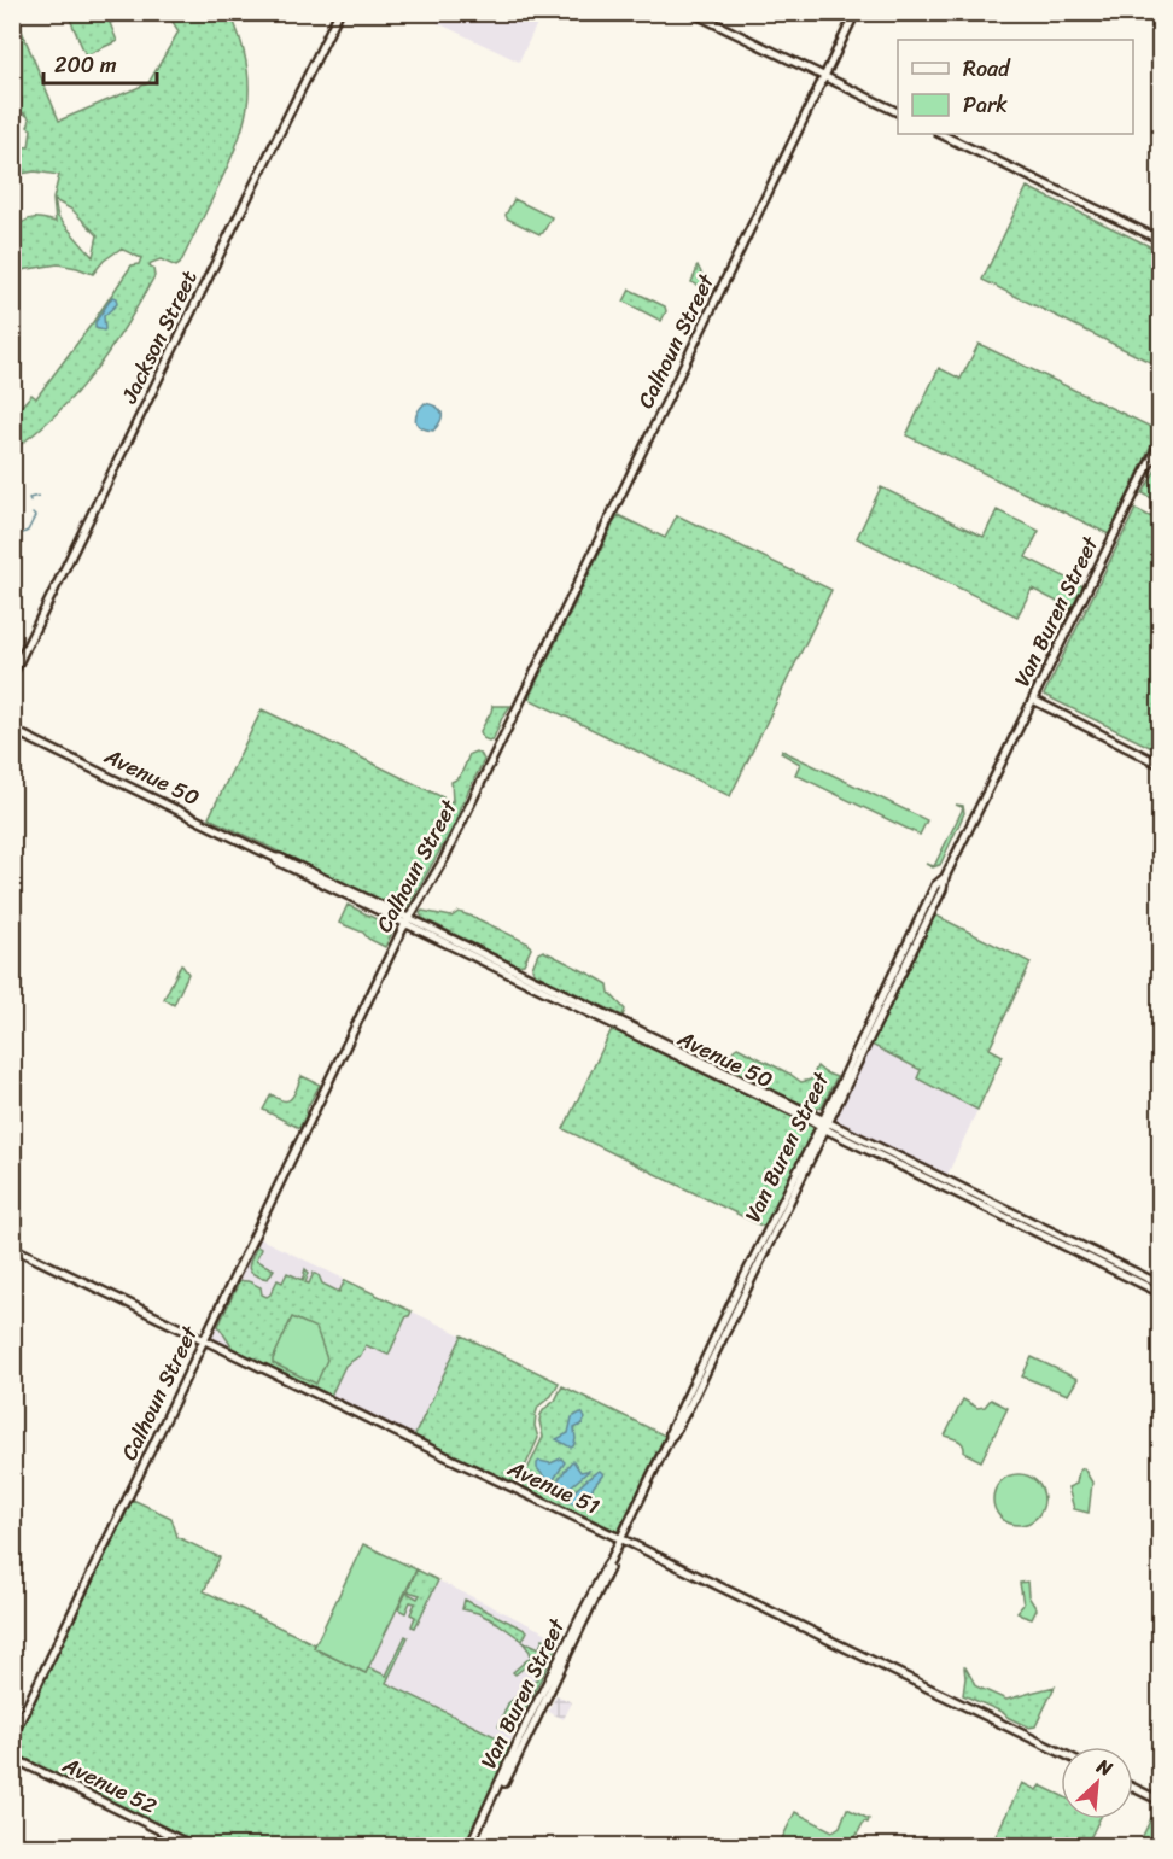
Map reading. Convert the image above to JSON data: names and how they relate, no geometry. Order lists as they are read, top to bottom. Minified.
{"streets":{"street":["Jackson Street","Calhoun Street","Van Buren Street","Avenue 50","Avenue 51","Avenue 52"]},"crossings":[["Calhoun Street","Avenue 50"],["Calhoun Street","Avenue 51"],["Van Buren Street","Avenue 50"],["Van Buren Street","Avenue 51"]],"legend":["Road","Park"],"scale_bar":"200 m","north":"top right"}
